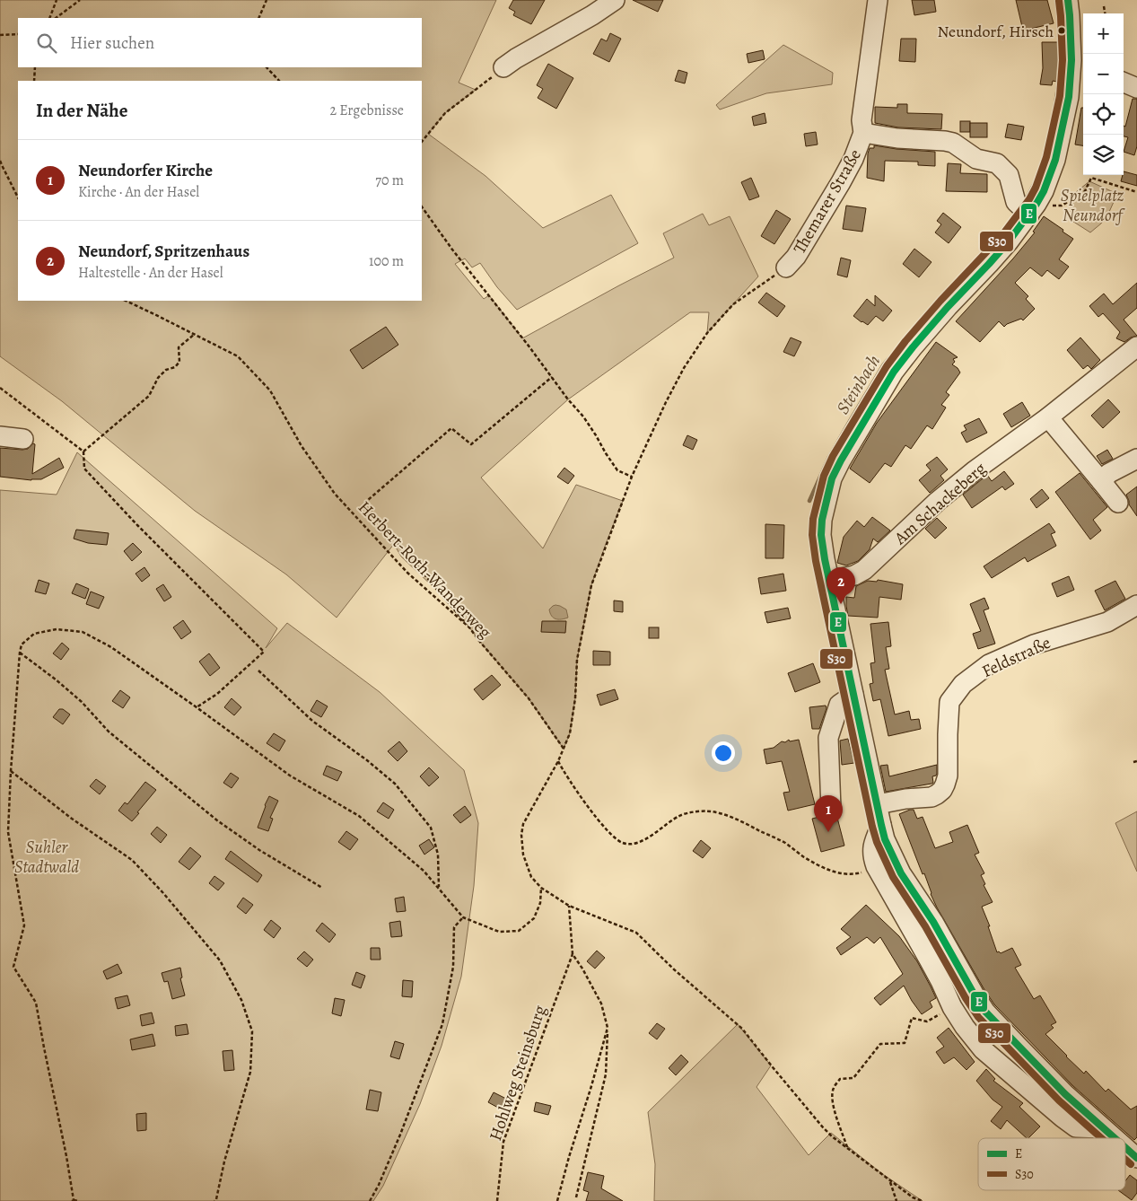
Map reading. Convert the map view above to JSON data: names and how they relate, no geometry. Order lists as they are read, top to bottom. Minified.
{"streets":{"street":["Themarer Straße","Am Schackeberg","Feldstraße"],"path":["Herbert-Roth-Wanderweg","Hohlweg Steinsburg"]},"water":["Steinbach"],"parks":["Spielplatz Neundorf","Suhler Stadtwald"],"places":["Neundorf, Hirsch"],"lines":["transit line E","transit line S30"],"legend":["E","S30"],"page":{"map_buttons":["+","−"],"search":"Hier suchen","heading":["In der Nähe","2 Ergebnisse"],"list":[{"mark":"1","name":"Neundorfer Kirche","note":"Kirche · An der Hasel","value":"70 m"},{"mark":"2","name":"Neundorf, Spritzenhaus","note":"Haltestelle · An der Hasel","value":"100 m"}],"pins":["2","1"]}}
